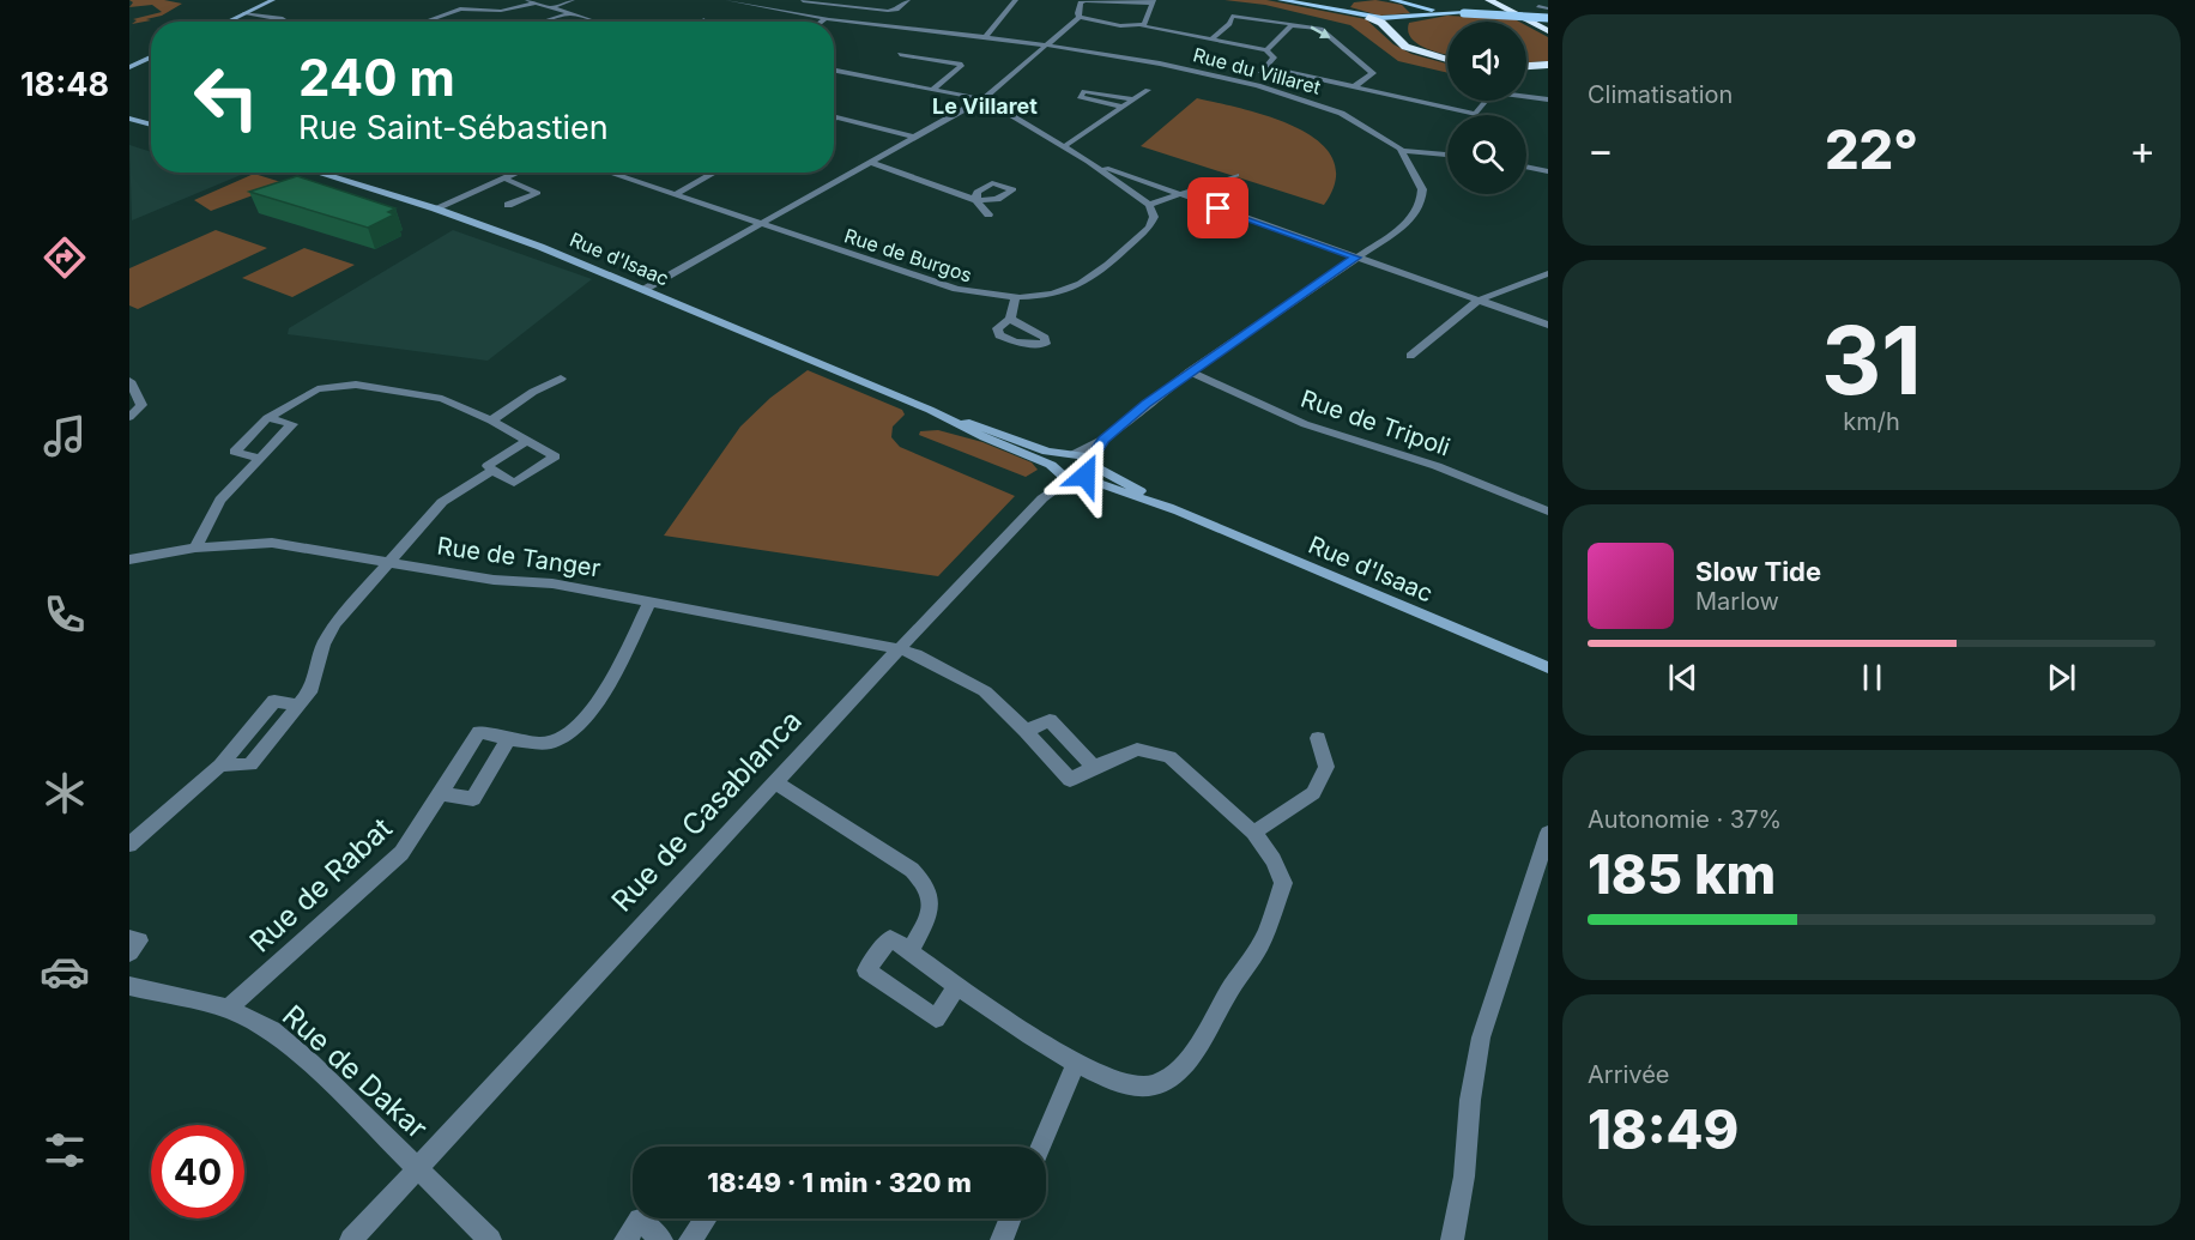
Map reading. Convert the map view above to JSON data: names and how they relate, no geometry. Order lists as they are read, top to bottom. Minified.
{"streets":{"street":["Rue du Villaret","Rue de Burgos","Rue d'Isaac","Rue de Tripoli","Rue de Tanger","Rue de Casablanca","Rue de Rabat","Rue de Dakar"]},"crossings":[["Rue du Villaret","Rue d'Isaac"],["Rue du Villaret","Rue de Tripoli"],["Rue d'Isaac","Rue de Casablanca"],["Rue de Tanger","Rue de Casablanca"],["Rue de Tanger","Rue de Rabat"],["Rue de Casablanca","Rue de Dakar"],["Rue de Rabat","Rue de Dakar"]],"districts":["Le Villaret"],"page":{"tabs":"18:48","tile":["Climatisation",["31","km/h"],["Autonomie · 37%","185 km"],["Arrivée","18:49"]],"turn":["240 m","Rue Saint-Sébastien"],"heat":["−","22°","+"],"song":["Slow Tide","Marlow"],"limit":"40","trip":"18:49 · 1 min · 320 m"}}
